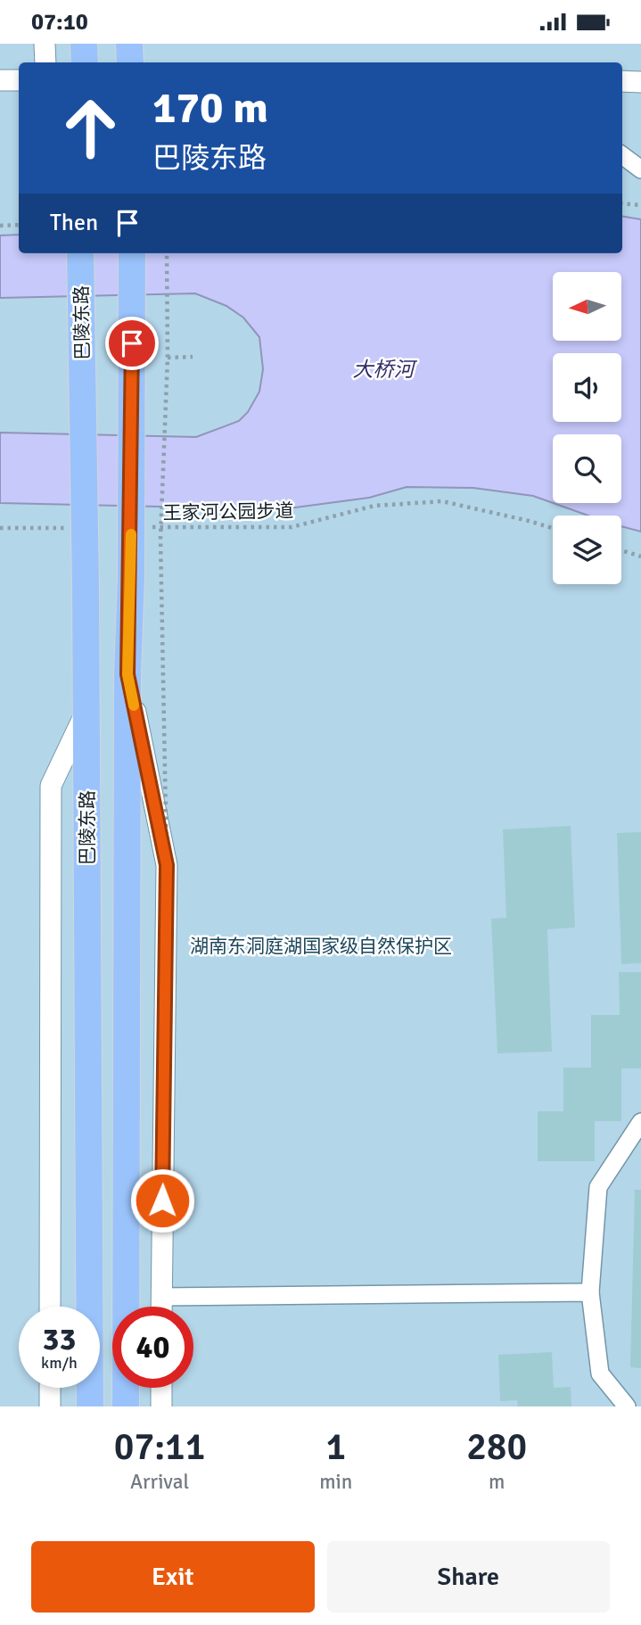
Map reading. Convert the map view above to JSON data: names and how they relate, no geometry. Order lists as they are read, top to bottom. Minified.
{"streets":{"main road":["巴陵东路"],"path":["王家河公园步道"]},"water":["大桥河"],"parks":["湖南东洞庭湖国家级自然保护区"],"north":"left","page":{"status":"07:10","turn":["170 m","巴陵东路"],"then":"Then","speed":"33 km/h","limit":"40","eta":["07:11","Arrival","1","min","280","m"],"buttons":["Exit","Share"]}}
